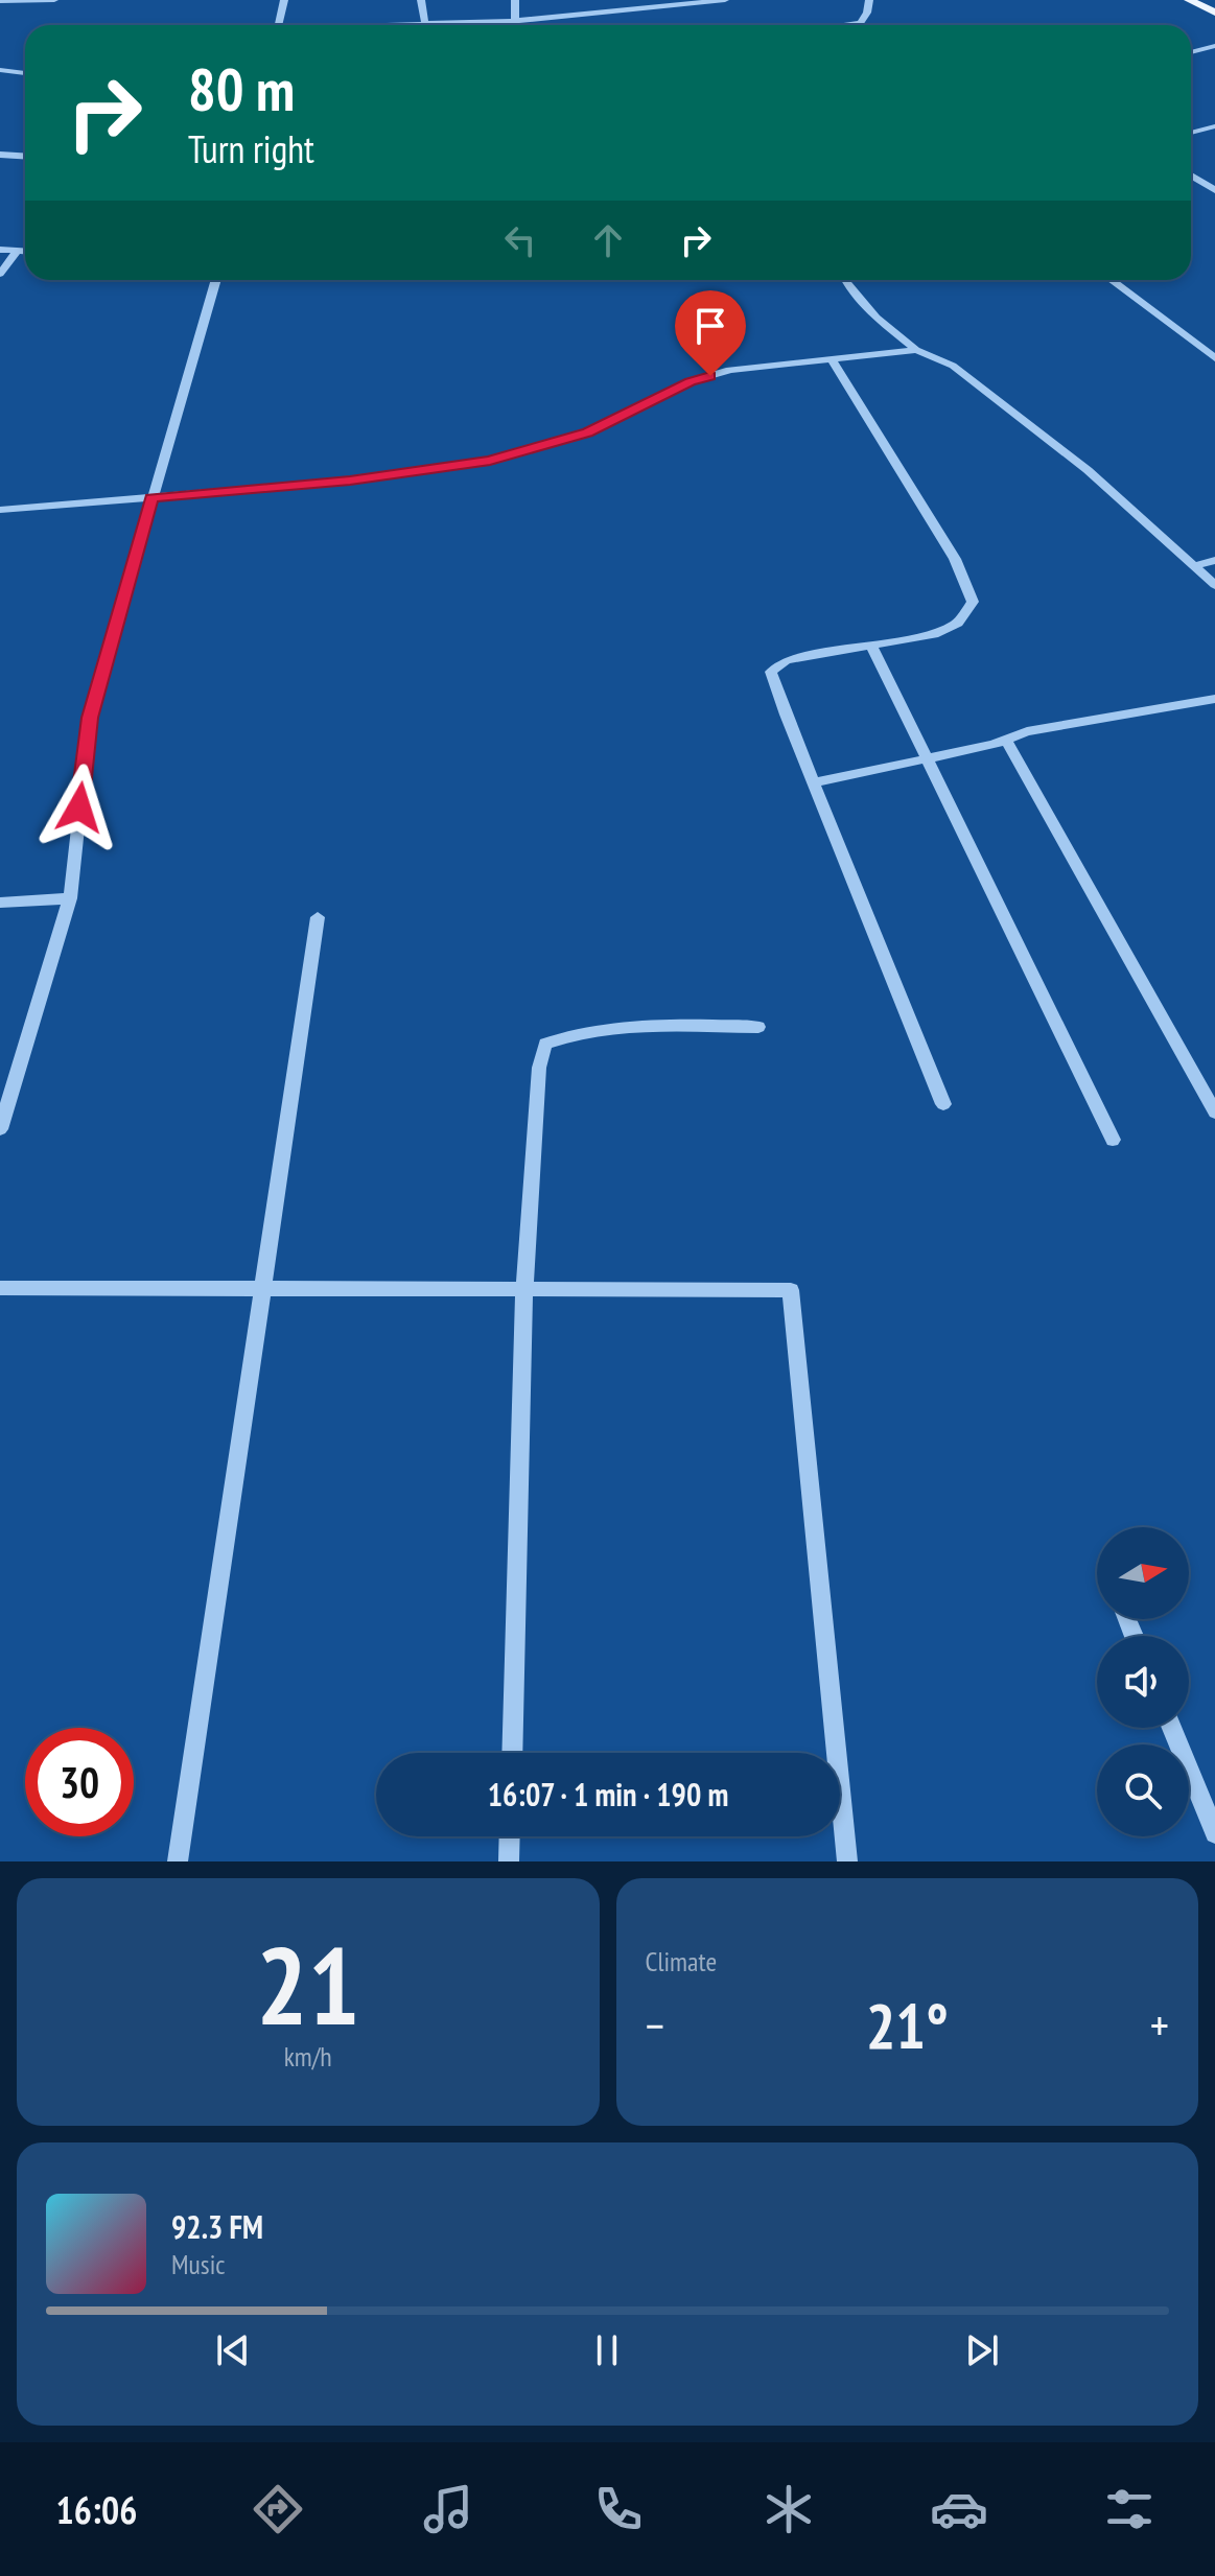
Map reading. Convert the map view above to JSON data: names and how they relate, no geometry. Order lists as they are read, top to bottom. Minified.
{"north":"right","page":{"turn":["80 m","Turn right"],"limit":"30","trip":"16:07 · 1 min · 190 m","tile":[["21","km/h"],"Climate"],"heat":["−","21°","+"],"song":["92.3 FM","Music"],"tabs":"16:06"}}
